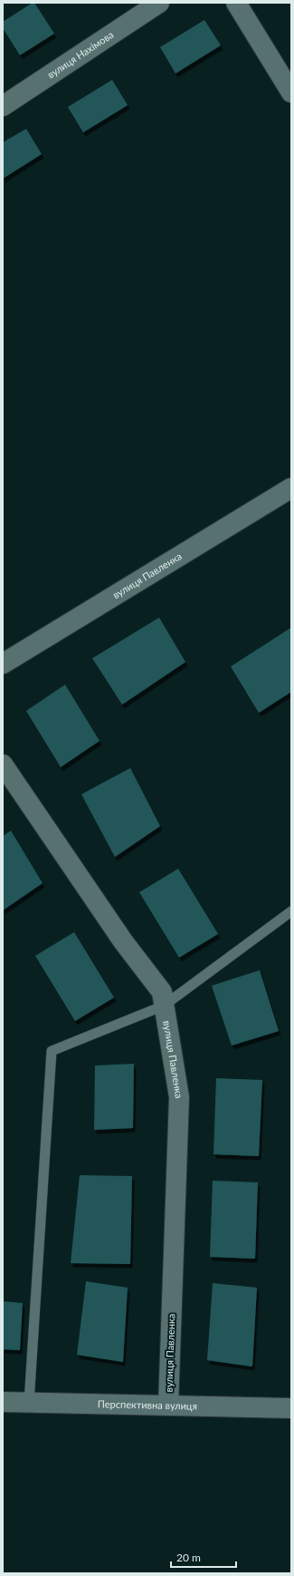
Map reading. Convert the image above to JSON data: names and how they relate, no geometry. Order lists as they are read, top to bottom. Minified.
{"streets":{"street":["вулиця Нахімова","вулиця Павленка","Перспективна вулиця"]},"crossings":[["вулиця Павленка","Перспективна вулиця"]],"scale_bar":"20 m"}
